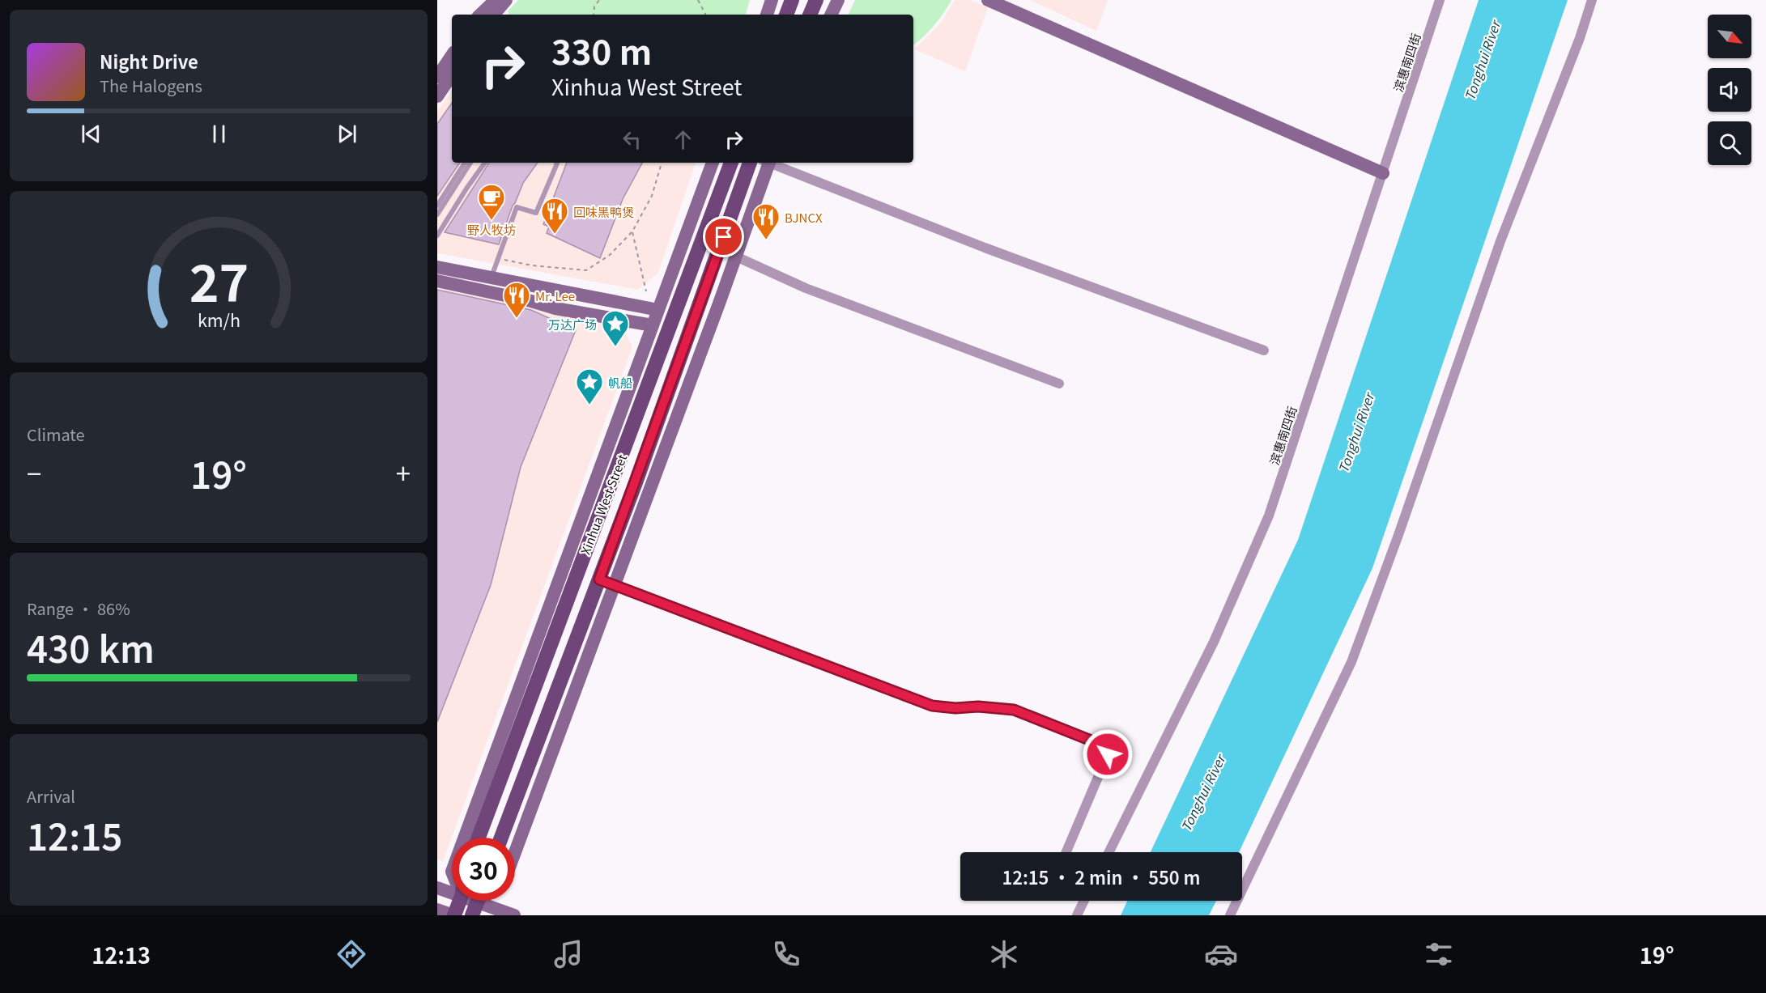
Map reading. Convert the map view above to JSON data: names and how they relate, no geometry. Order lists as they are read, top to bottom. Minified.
{"streets":{"main road":["Xinhua West Street"],"street":["滨惠南四街"]},"water":["Tonghui River"],"places":{"cafe":["野人牧坊"],"restaurant":["回味黑鸭煲","BJNCX","Mr. Lee"],"place":["万达广场","帆船"]},"north":"bottom right","page":{"turn":["330 m","Xinhua West Street"],"song":["Night Drive","The Halogens"],"tile":["Climate",["Range · 86%","430 km"],["Arrival","12:15"]],"heat":["−","19°","+"],"limit":"30","trip":"12:15 · 2 min · 550 m","tabs":["12:13","19°"],"gauge":["27","km/h"]}}
